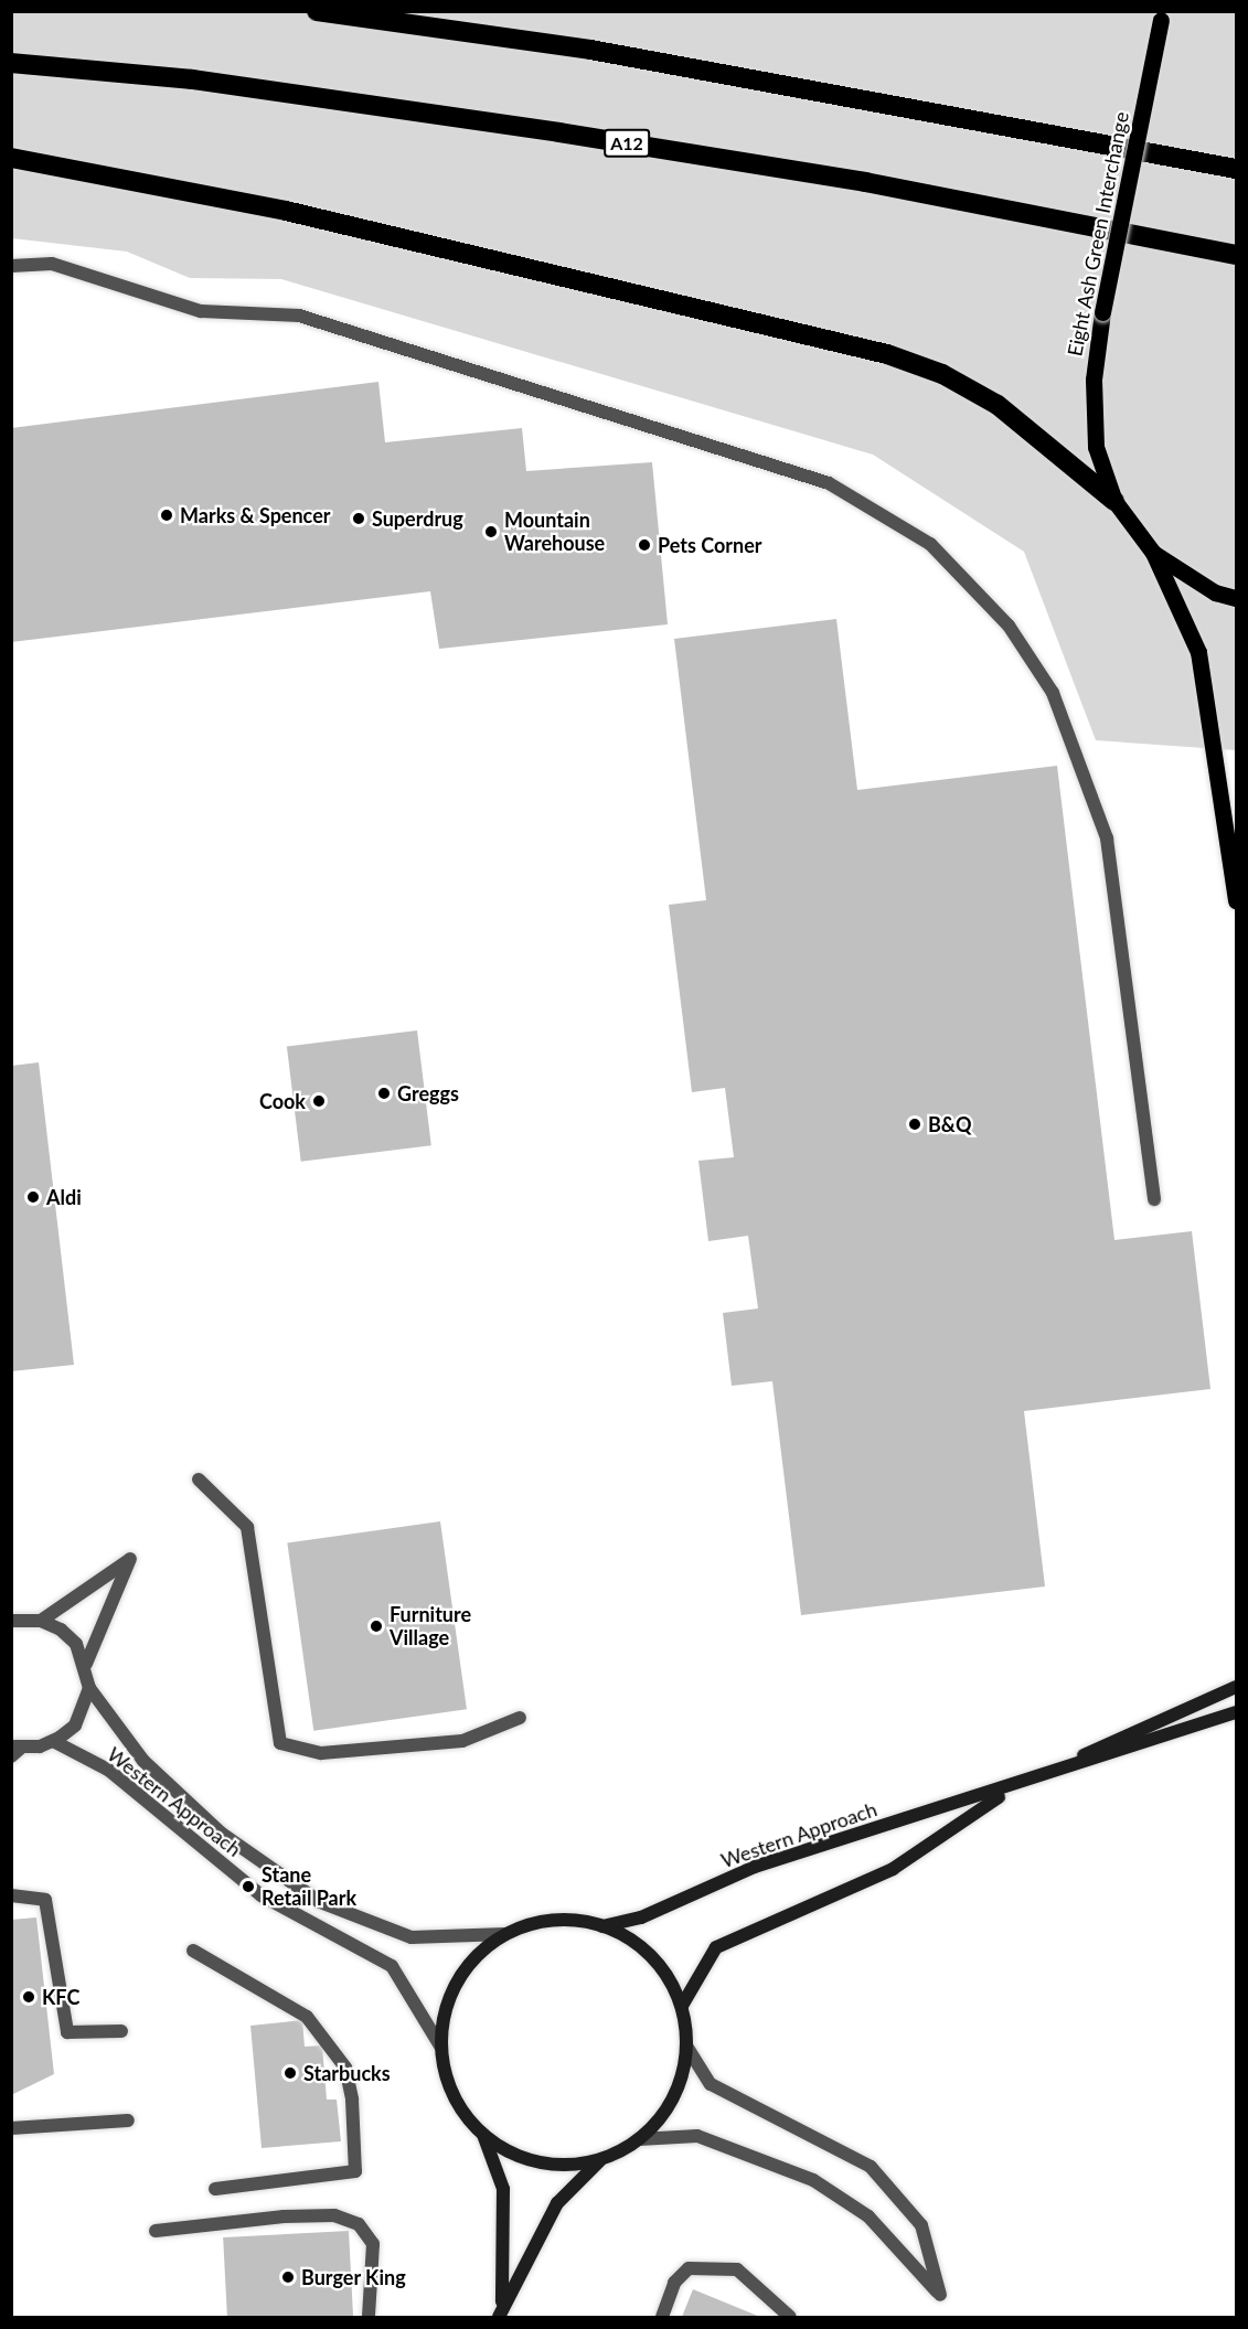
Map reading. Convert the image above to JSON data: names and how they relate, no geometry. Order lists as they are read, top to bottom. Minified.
{"streets":{"highway":["A12"],"main road":["Eight Ash Green Interchange"],"street":["Western Approach"]},"places":["Marks & Spencer","Superdrug","Mountain Warehouse","Pets Corner","Greggs","Cook","B&Q","Aldi","Furniture Village","Stane Retail Park","KFC","Starbucks","Burger King"]}
